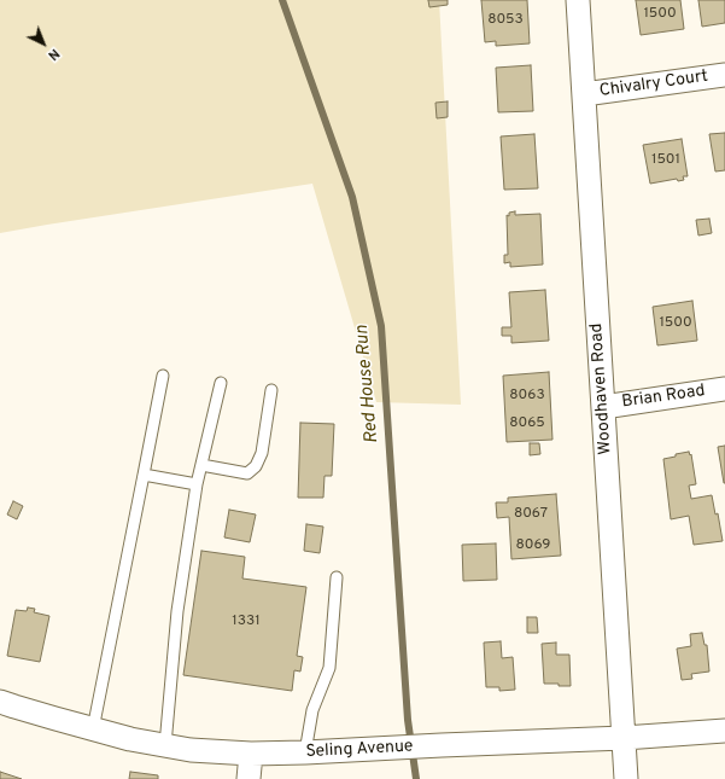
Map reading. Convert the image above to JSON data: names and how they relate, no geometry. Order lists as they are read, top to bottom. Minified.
{"streets":{"street":["Chivalry Court","Woodhaven Road","Brian Road","Seling Avenue"]},"crossings":[["Chivalry Court","Woodhaven Road"],["Woodhaven Road","Brian Road"],["Woodhaven Road","Seling Avenue"]],"water":["Red House Run"],"house_numbers":["1500","8053","1501","1500","8063","8065","8067","8069","1331"],"north":"bottom right"}
